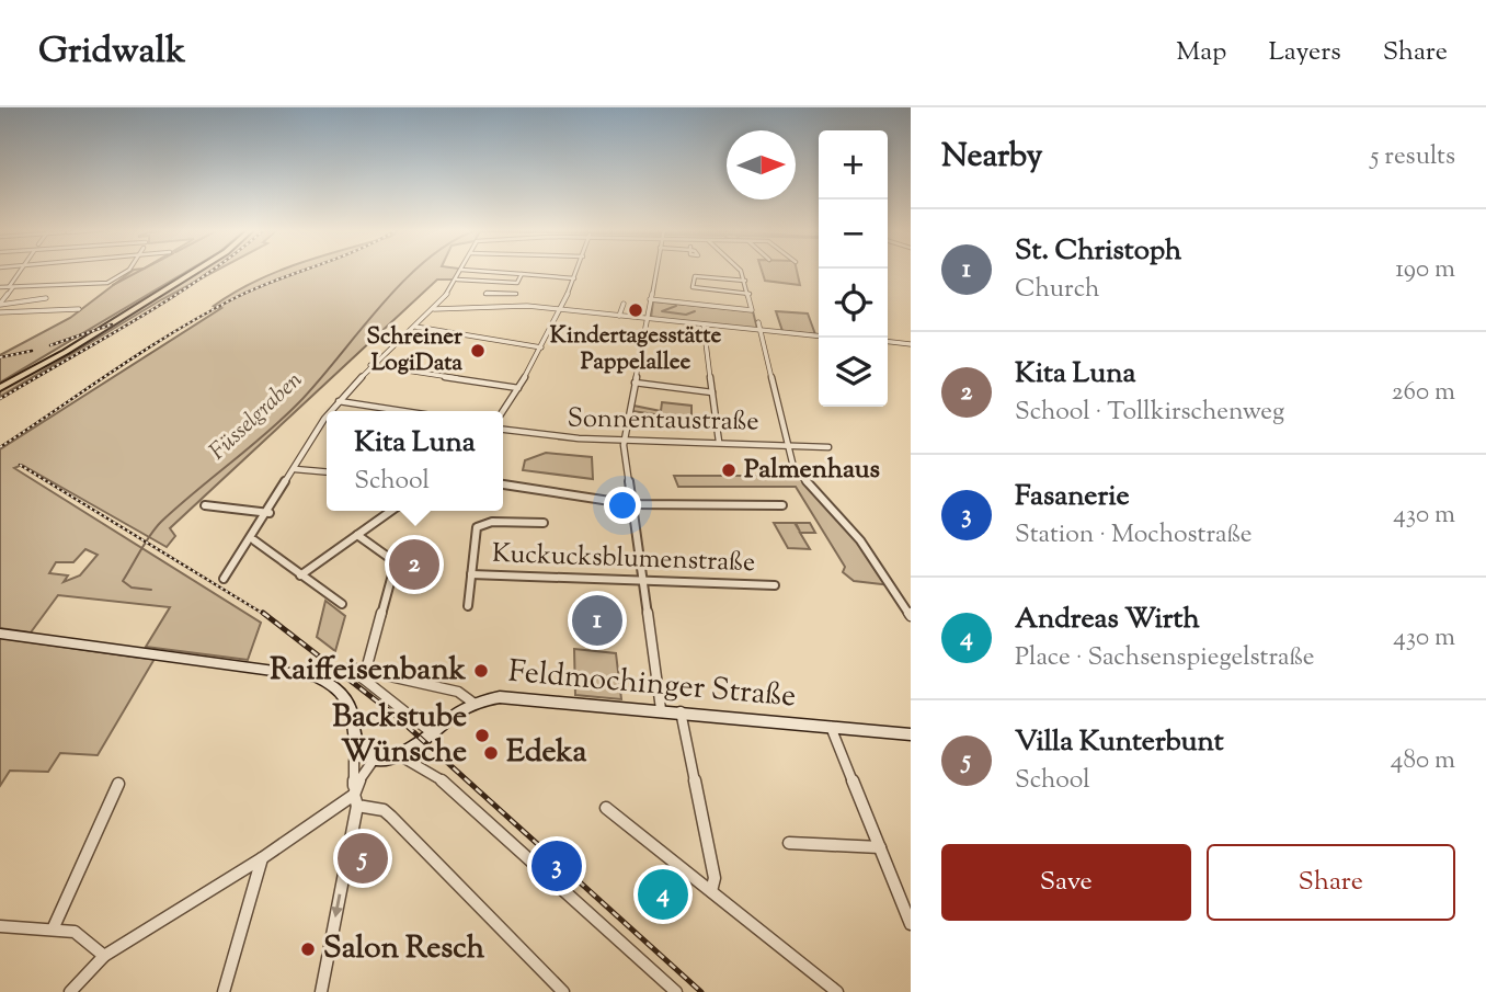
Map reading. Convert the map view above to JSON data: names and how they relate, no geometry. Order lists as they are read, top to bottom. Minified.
{"streets":{"main road":["Feldmochinger Straße"],"street":["Sonnentaustraße","Kuckucksblumenstraße"]},"water":["Füsselgraben"],"places":["Kindertagesstätte Pappelallee","Schreiner LogiData","Palmenhaus","Raiffeisenbank","Backstube Wünsche","Edeka","Salon Resch"],"north":"right","page":{"header":"Gridwalk","nav":["Map","Layers","Share"],"heading":["Nearby","5 results"],"map_buttons":["+","−"],"list":[{"mark":"1","name":"St. Christoph","note":"Church","value":"190 m"},{"mark":"2","name":"Kita Luna","note":"School · Tollkirschenweg","value":"260 m"},{"mark":"3","name":"Fasanerie","note":"Station · Mochostraße","value":"430 m"},{"mark":"4","name":"Andreas Wirth","note":"Place · Sachsenspiegelstraße","value":"430 m"},{"mark":"5","name":"Villa Kunterbunt","note":"School","value":"480 m"}],"popup":["Kita Luna","School"],"pins":["2","1","5","3","4"],"buttons":["Save","Share"]}}
